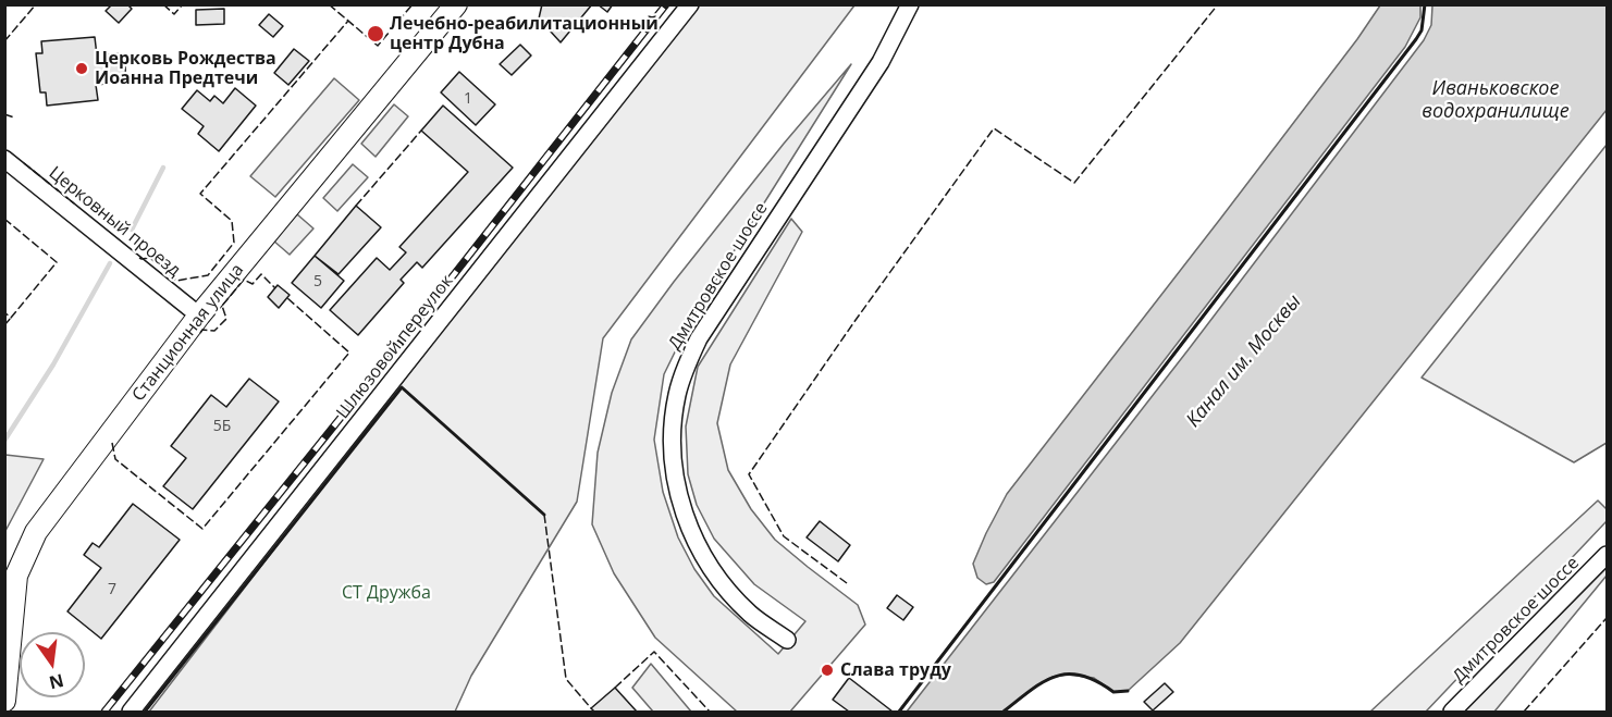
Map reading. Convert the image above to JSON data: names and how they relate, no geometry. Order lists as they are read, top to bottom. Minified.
{"streets":{"main road":["Станционная улица"],"street":["Церковный проезд","Дмитровское шоссе","Шлюзовой переулок"]},"crossings":[["Церковный проезд","Станционная улица"]],"water":["Иваньковское водохранилище","Канал им. Москвы"],"parks":["СТ Дружба"],"places":["Лечебно-реабилитационный центр Дубна","Церковь Рождества Иоанна Предтечи","Слава труду"],"house_numbers":["1","5","5Б","7"],"north":"bottom"}
